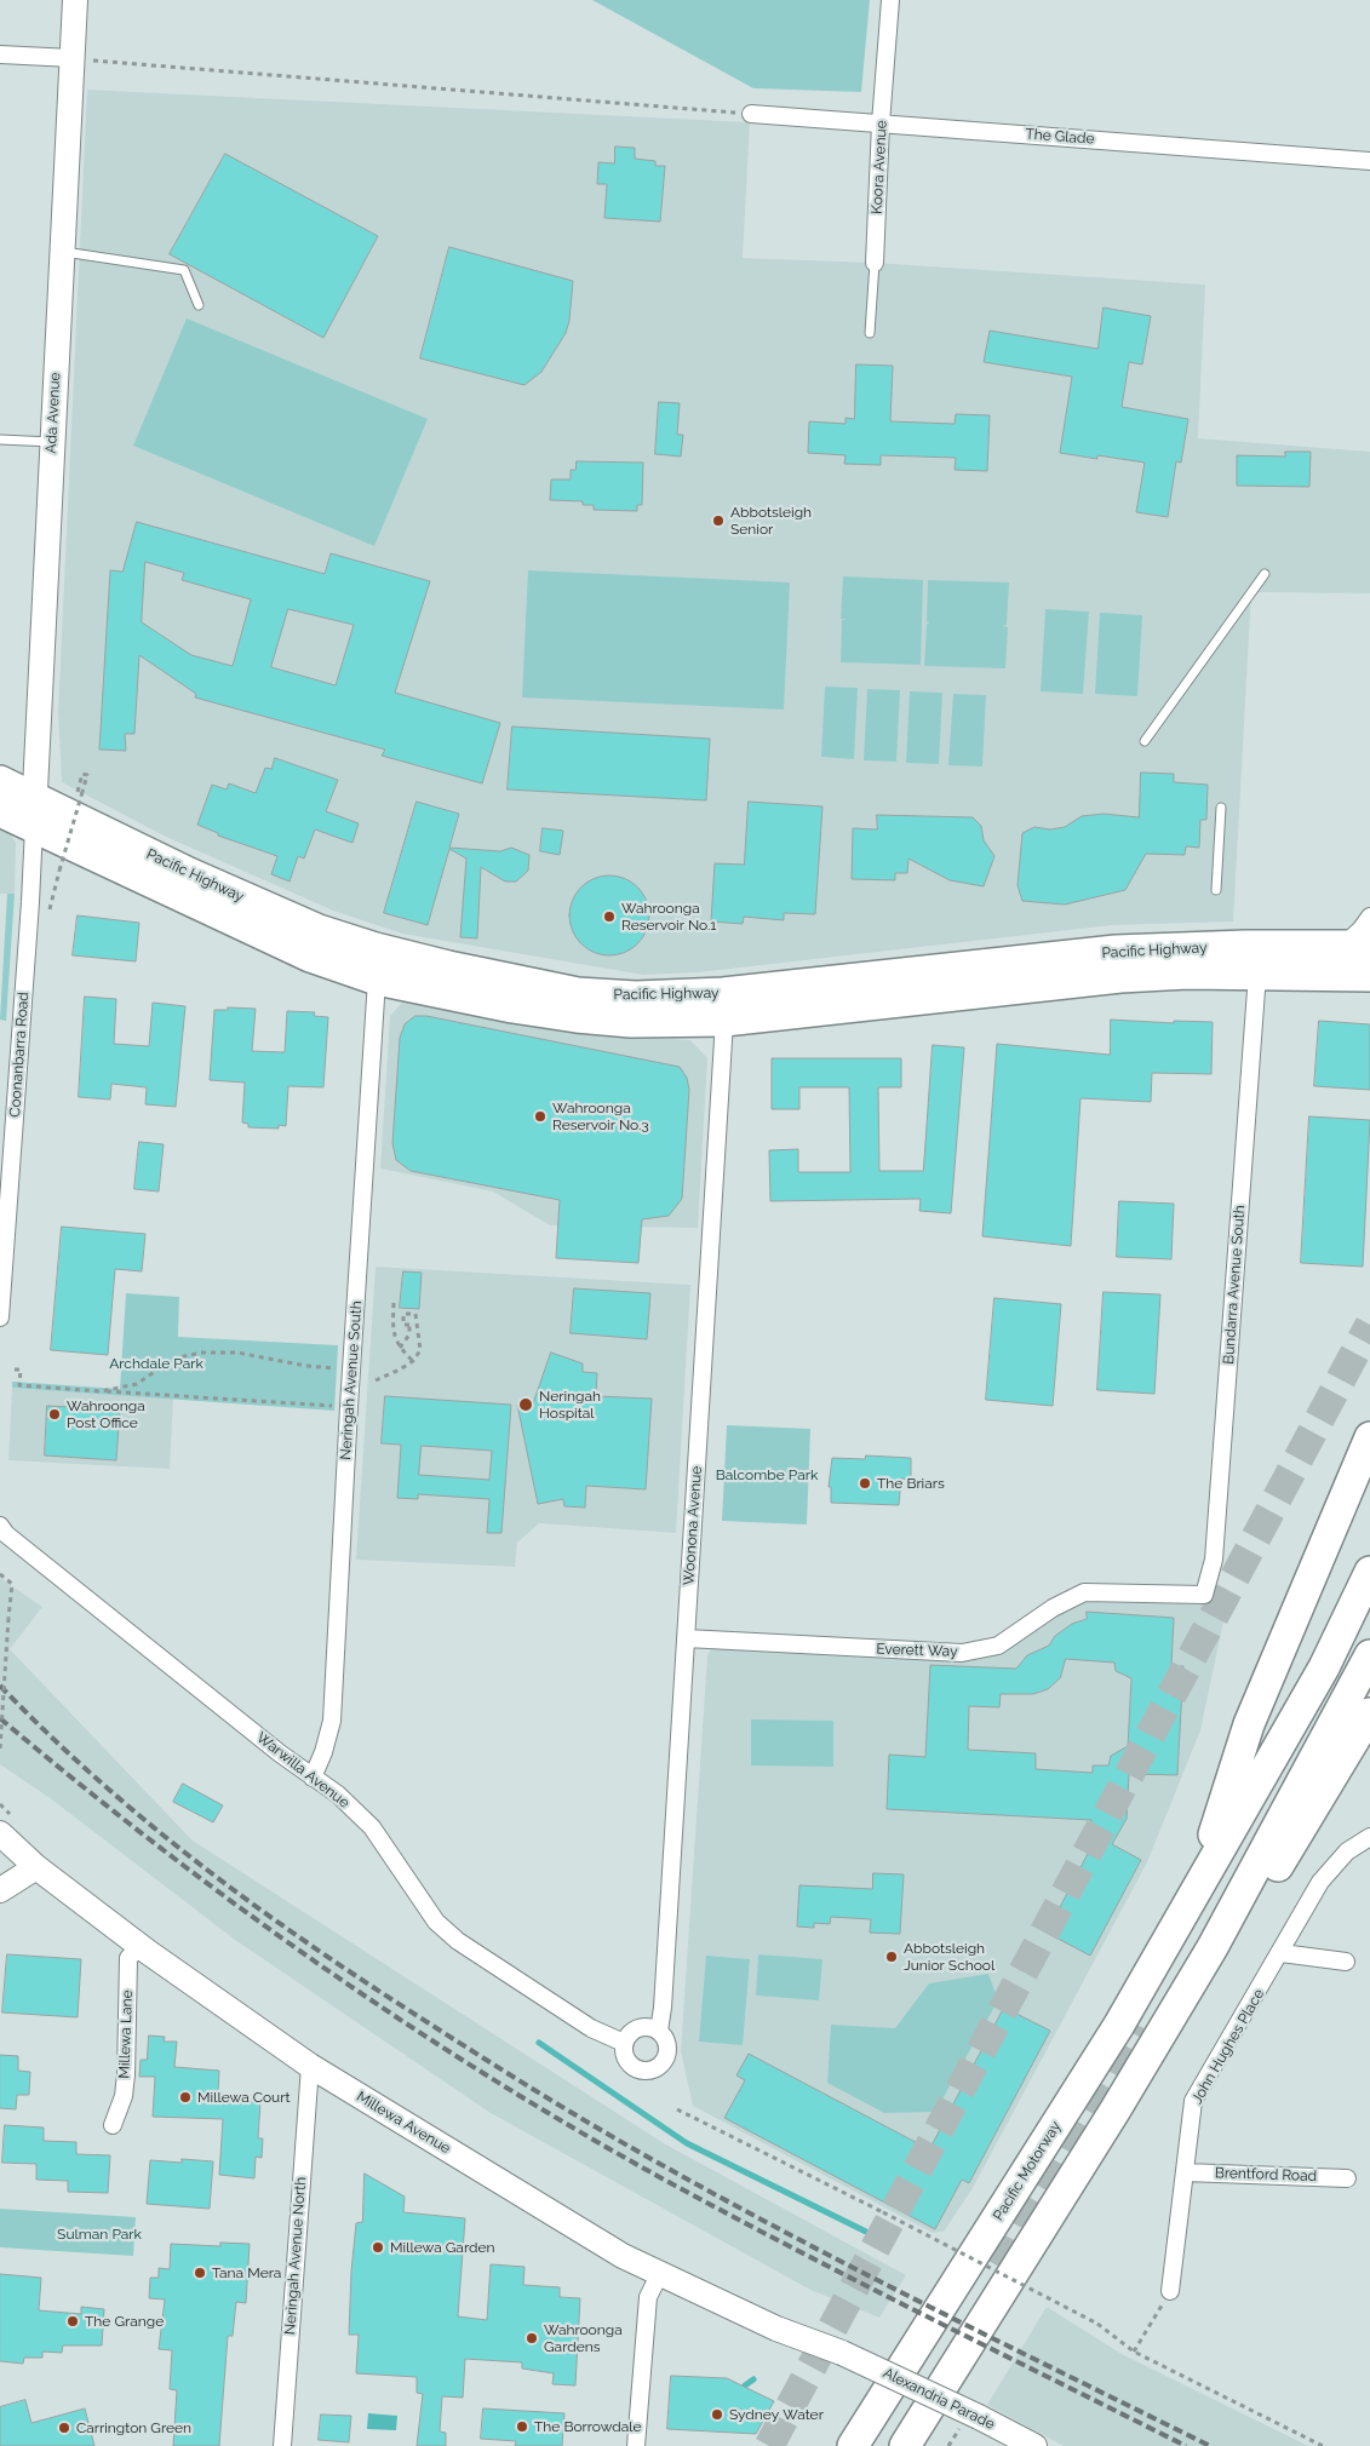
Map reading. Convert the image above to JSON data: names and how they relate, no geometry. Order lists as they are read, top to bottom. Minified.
{"streets":{"highway":["Pacific Highway","Pacific Motorway"],"street":["The Glade","Koora Avenue","Ada Avenue","Coonanbarra Road","Bundarra Avenue South","Neringah Avenue South","Woonona Avenue","Everett Way","Warwilla Avenue","Millewa Lane","John Hughes Place","Millewa Avenue","Brentford Road","Neringah Avenue North","Alexandria Parade"]},"crossings":[["The Glade","Koora Avenue"],["Ada Avenue","Pacific Highway"],["Ada Avenue","Coonanbarra Road"],["Pacific Highway","Coonanbarra Road"],["Pacific Highway","Bundarra Avenue South"],["Pacific Highway","Neringah Avenue South"],["Pacific Highway","Woonona Avenue"],["Bundarra Avenue South","Everett Way"],["Neringah Avenue South","Warwilla Avenue"],["Woonona Avenue","Everett Way"],["Woonona Avenue","Warwilla Avenue"],["Millewa Lane","Millewa Avenue"],["John Hughes Place","Brentford Road"],["Millewa Avenue","Neringah Avenue North"],["Millewa Avenue","Alexandria Parade"]],"parks":["Archdale Park","Balcombe Park","Sulman Park"],"places":["Abbotsleigh Senior","Wahroonga Reservoir No.1","Wahroonga Reservoir No.3","Neringah Hospital","Wahroonga Post Office","The Briars","Abbotsleigh Junior School","Millewa Court","Millewa Garden","Tana Mera","The Grange","Wahroonga Gardens","Sydney Water","The Borrowdale","Carrington Green"]}
